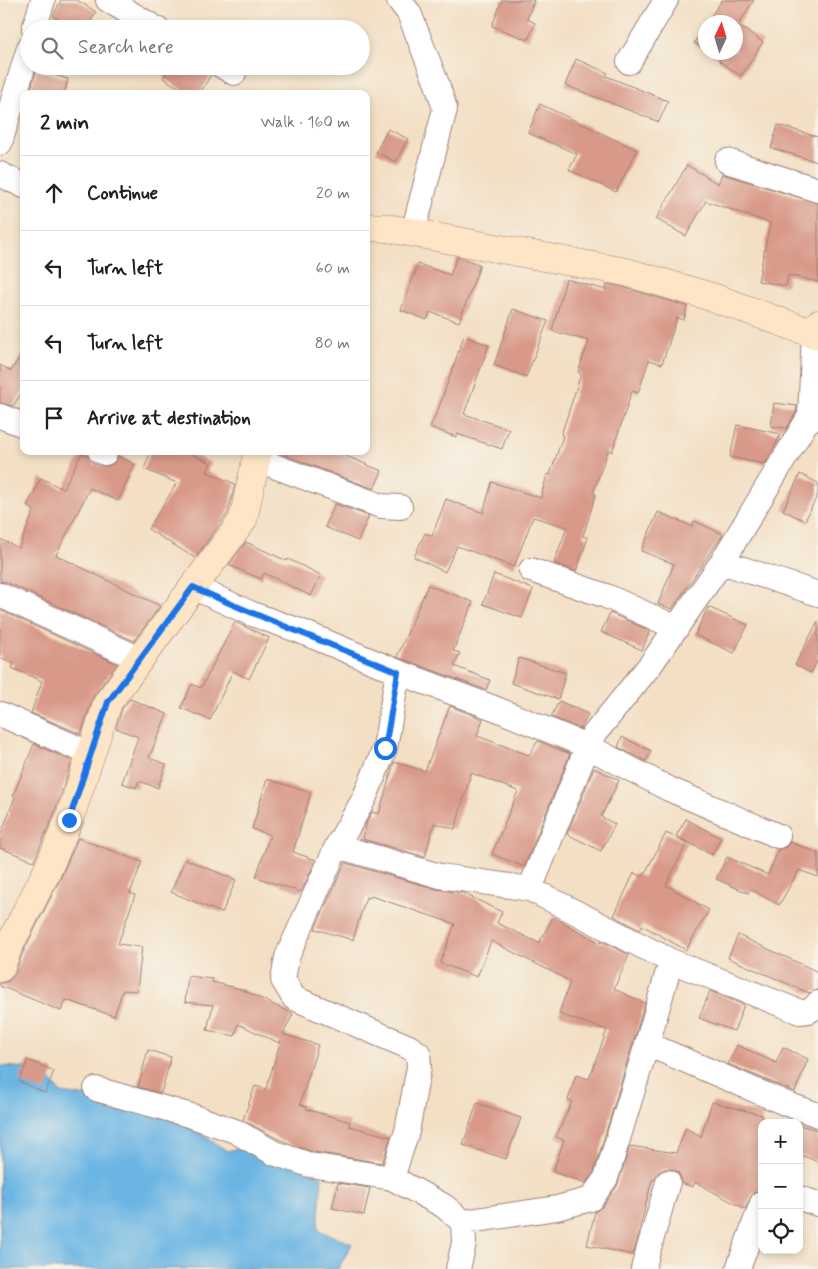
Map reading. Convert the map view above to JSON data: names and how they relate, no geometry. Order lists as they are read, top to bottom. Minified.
{"north":"top","page":{"search":"Search here","heading":["2 min","Walk · 160 m"],"list":[["Continue","20 m"],["Turn left","60 m"],["Turn left","80 m"],"Arrive at destination"],"map_buttons":["+","−"]}}
